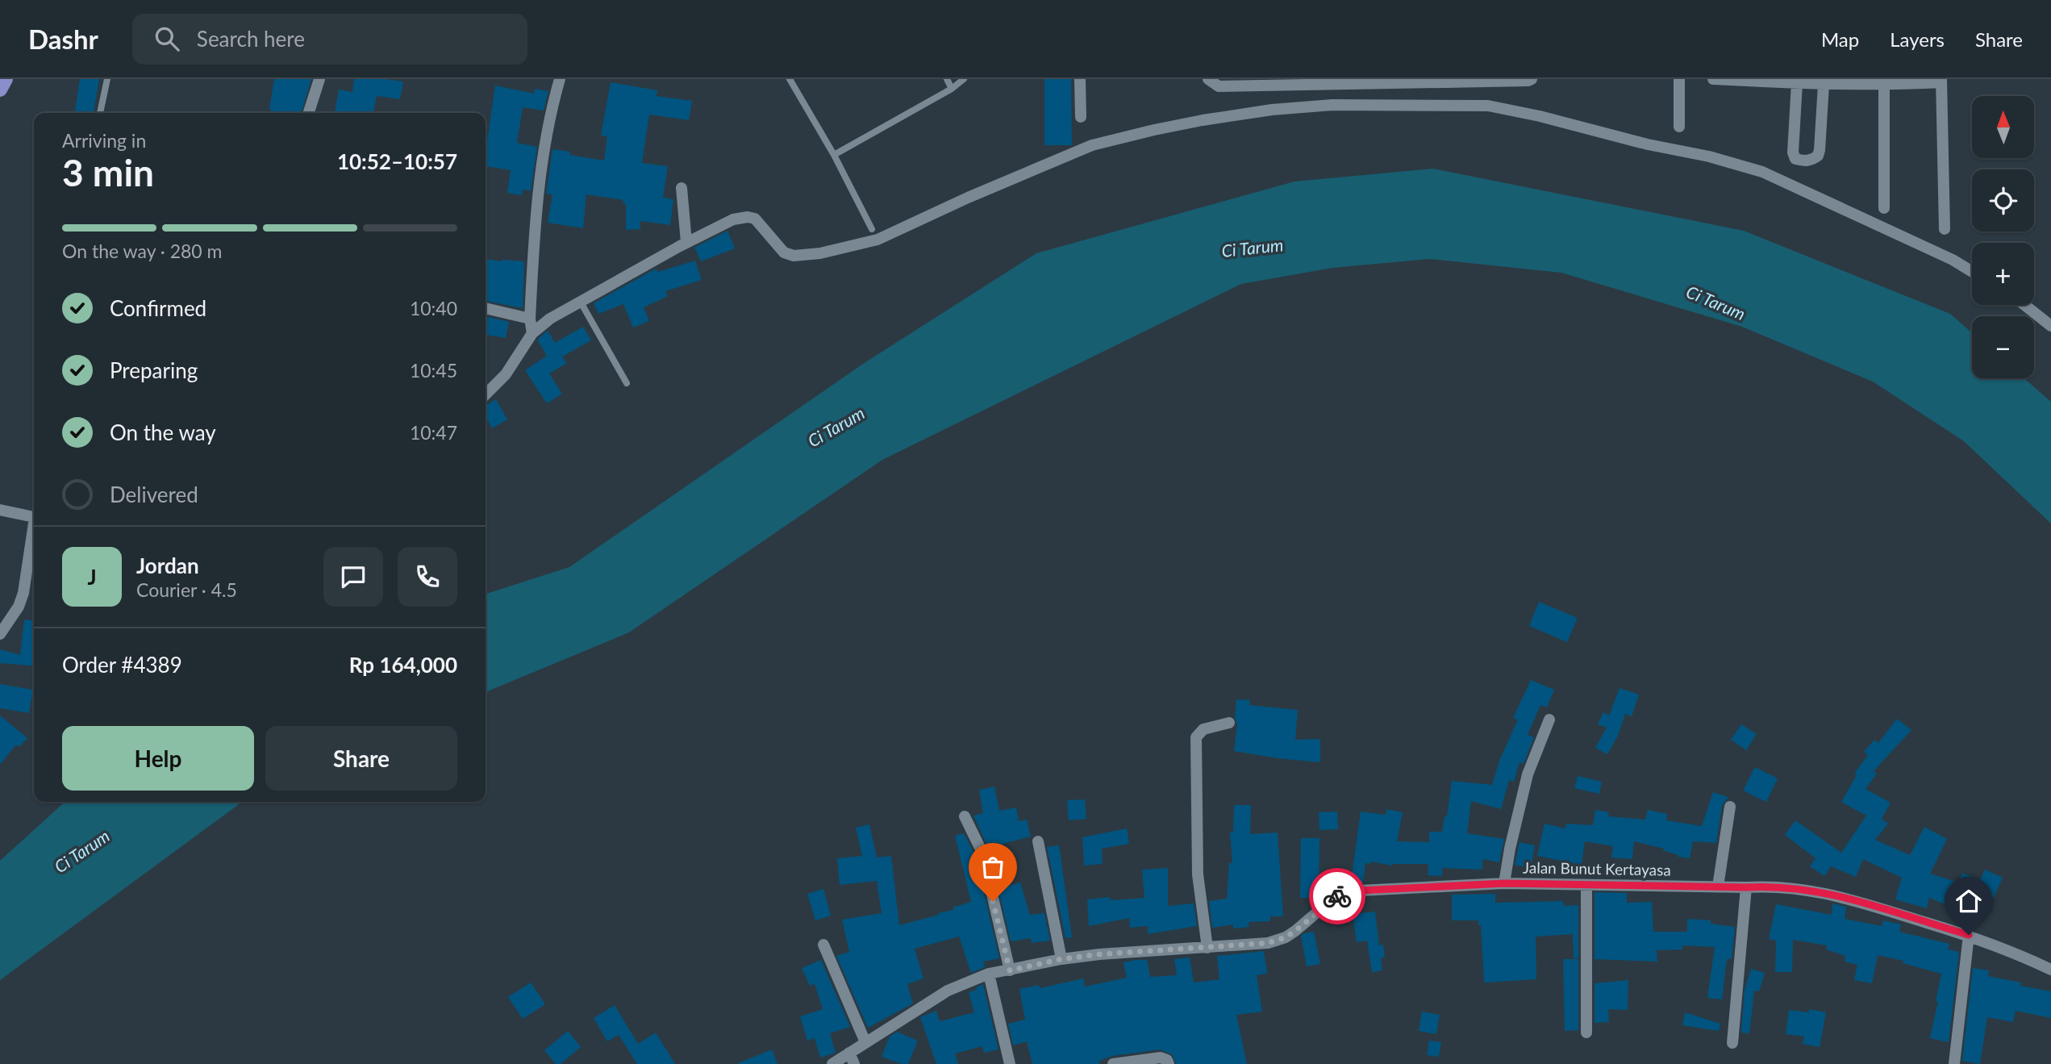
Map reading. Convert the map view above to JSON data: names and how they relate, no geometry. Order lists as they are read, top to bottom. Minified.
{"streets":{"street":["Jalan Bunut Kertayasa"]},"water":["Ci Tarum"],"north":"top","page":{"header":"Dashr","search":"Search here","nav":["Map","Layers","Share"],"map_buttons":["+","−"],"heading":["3 min","Arriving in","10:52–10:57"],"panel":["Jordan","Courier · 4.5","Order #4389","Rp 164,000"],"bar":"On the way · 280 m","list":[["Confirmed","10:40"],["Preparing","10:45"],["On the way","10:47"],"Delivered"],"round":"J","buttons":["Help","Share"]}}
